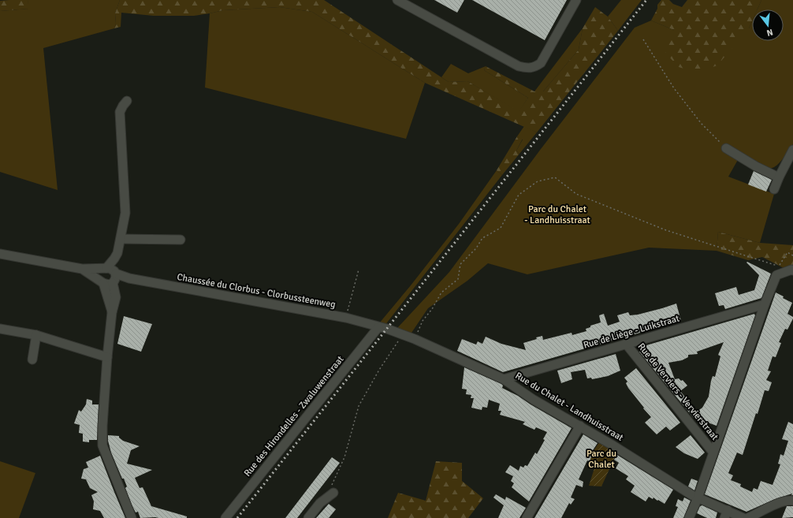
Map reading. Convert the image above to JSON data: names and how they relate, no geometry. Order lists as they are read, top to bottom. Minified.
{"streets":{"street":["Chaussée du Clorbus - Clorbussteenweg","Rue de Liège - Luikstraat","Rue de Verviers - Vervierstraat","Rue du Chalet - Landhuisstraat","Rue des Hirondelles - Zwaluwenstraat"]},"crossings":[["Chaussée du Clorbus - Clorbussteenweg","Rue du Chalet - Landhuisstraat"],["Chaussée du Clorbus - Clorbussteenweg","Rue des Hirondelles - Zwaluwenstraat"],["Rue de Liège - Luikstraat","Rue de Verviers - Vervierstraat"],["Rue de Liège - Luikstraat","Rue du Chalet - Landhuisstraat"],["Rue du Chalet - Landhuisstraat","Rue des Hirondelles - Zwaluwenstraat"]],"parks":["Parc du Chalet - Landhuisstraat","Parc du Chalet"],"north":"bottom"}
